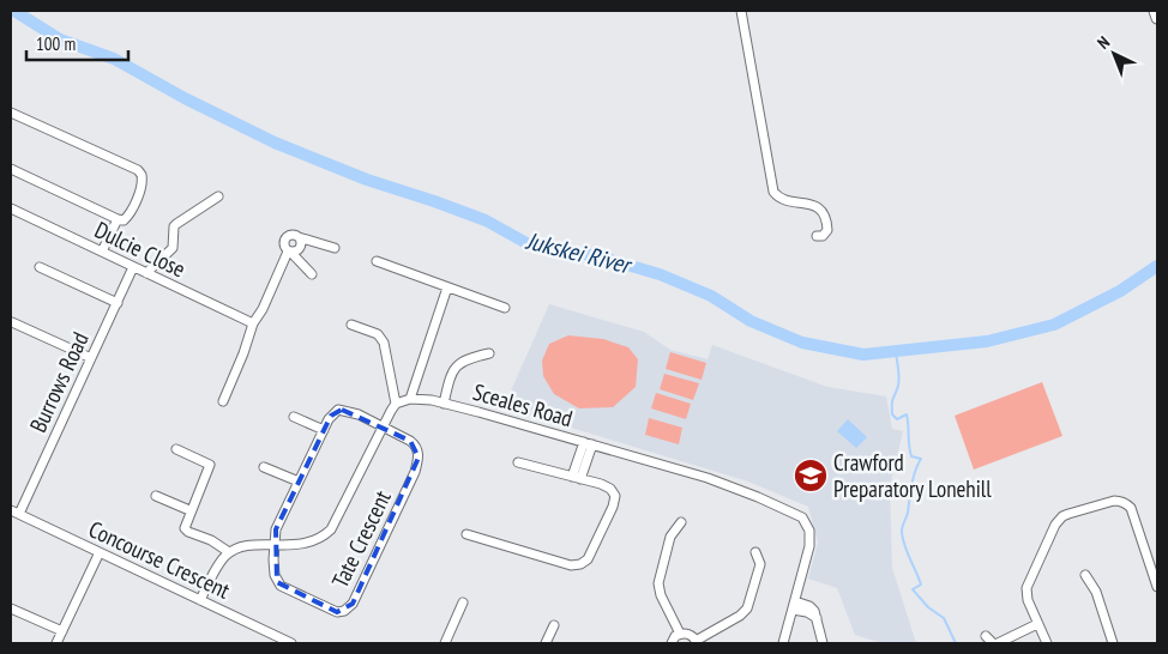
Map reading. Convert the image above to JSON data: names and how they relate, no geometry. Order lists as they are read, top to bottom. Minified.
{"streets":{"street":["Dulcie Close","Burrows Road","Sceales Road","Tate Crescent","Concourse Crescent"]},"crossings":[["Dulcie Close","Burrows Road"],["Burrows Road","Concourse Crescent"]],"water":["Jukskei River"],"places":{"school or university":["Crawford Preparatory Lonehill"]},"scale_bar":"100 m","north":"top left"}
